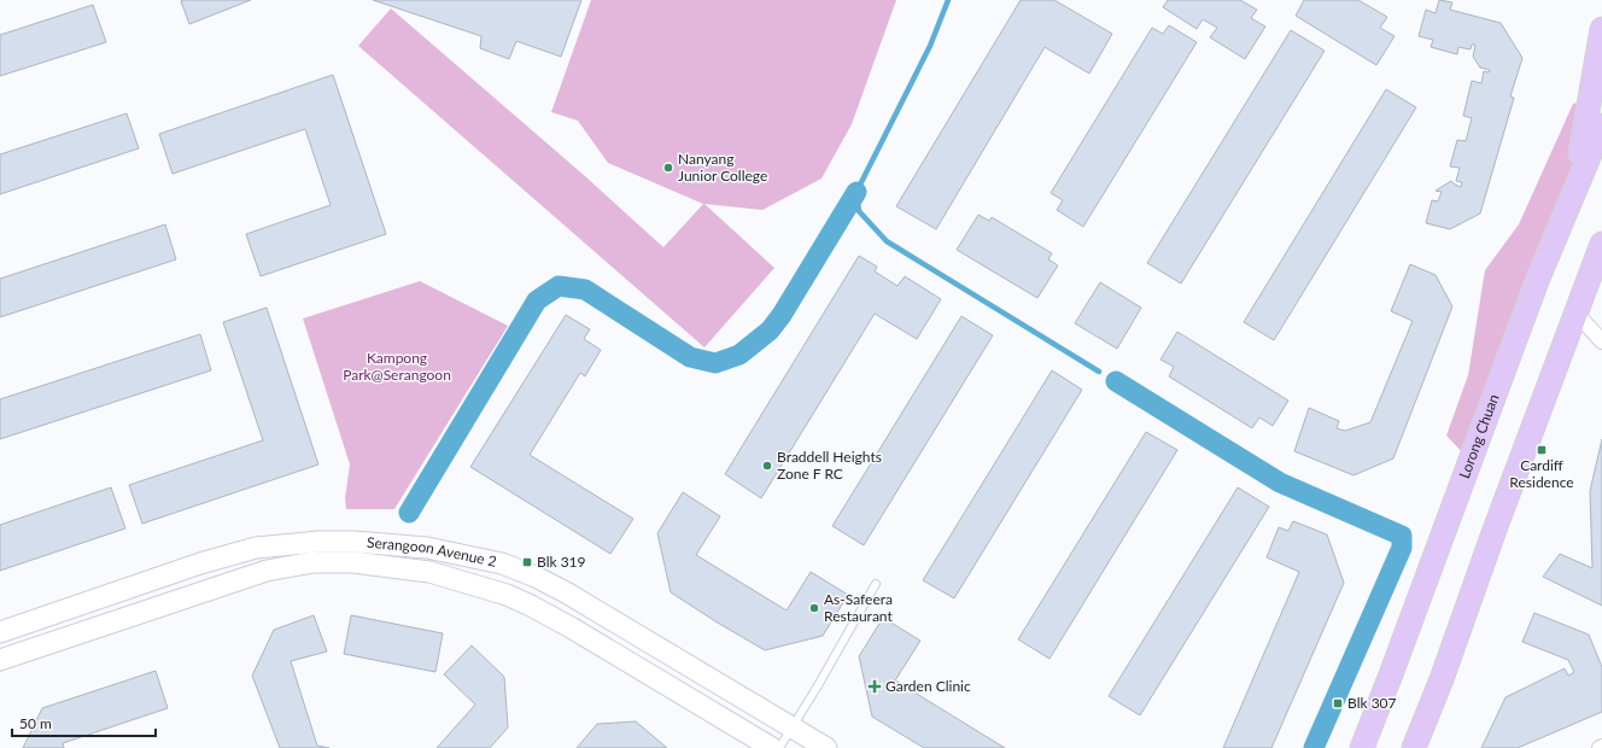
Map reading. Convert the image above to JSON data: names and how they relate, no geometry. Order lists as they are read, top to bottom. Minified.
{"streets":{"main road":["Lorong Chuan","Serangoon Avenue 2"]},"parks":["Kampong Park@Serangoon"],"places":{"other":["Nanyang Junior College","Braddell Heights Zone F RC","As-Safeera Restaurant"],"transit":["Cardiff Residence","Blk 319","Blk 307"],"health":["Garden Clinic"]},"scale_bar":"50 m"}
